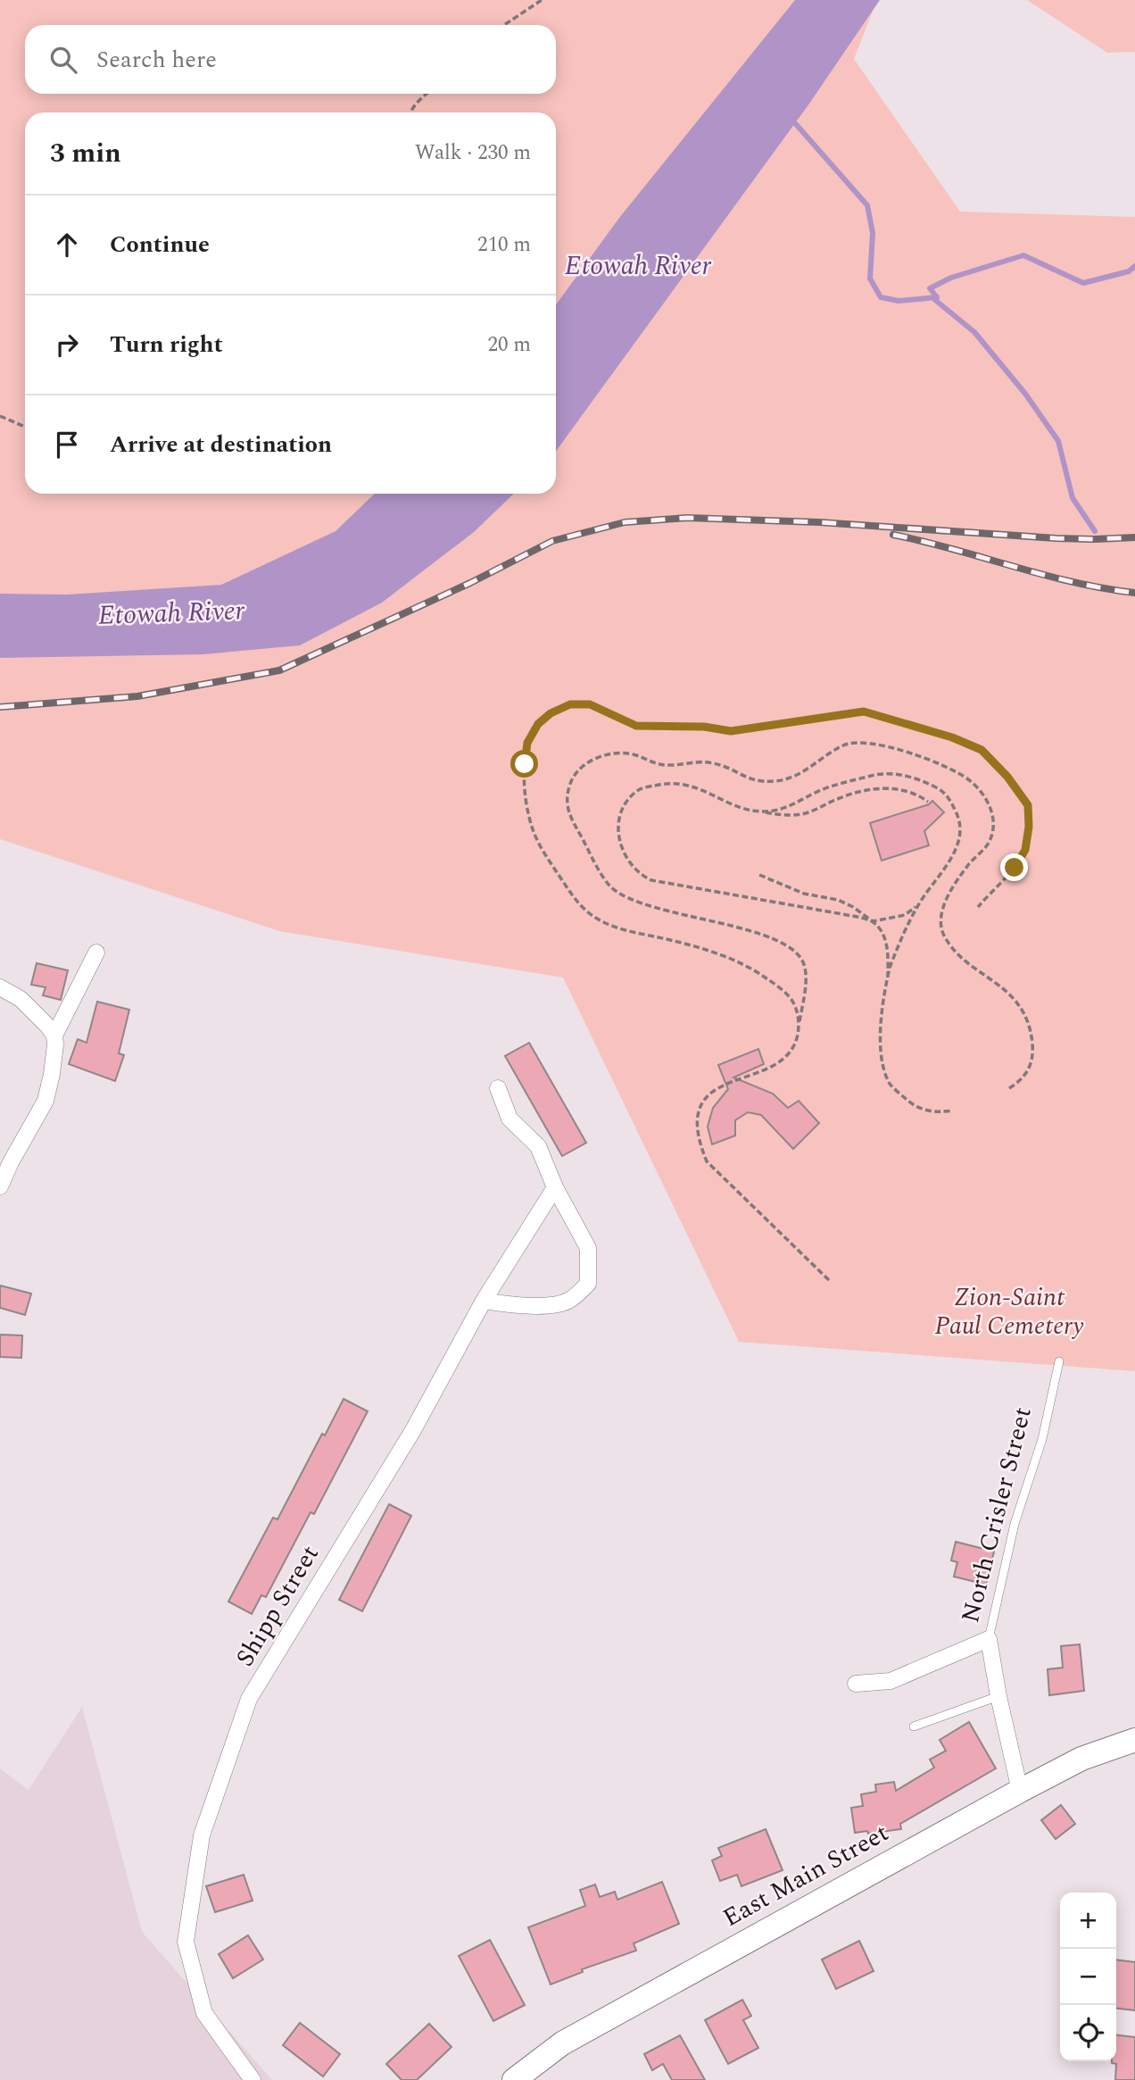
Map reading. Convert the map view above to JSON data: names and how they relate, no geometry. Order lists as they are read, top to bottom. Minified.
{"streets":{"main road":["East Main Street"],"street":["North Crisler Street","Shipp Street"]},"crossings":[["North Crisler Street","East Main Street"]],"water":["Etowah River"],"parks":["Zion-Saint Paul Cemetery"],"page":{"search":"Search here","heading":["3 min","Walk · 230 m"],"list":[["Continue","210 m"],["Turn right","20 m"],"Arrive at destination"],"map_buttons":["+","−"]}}
